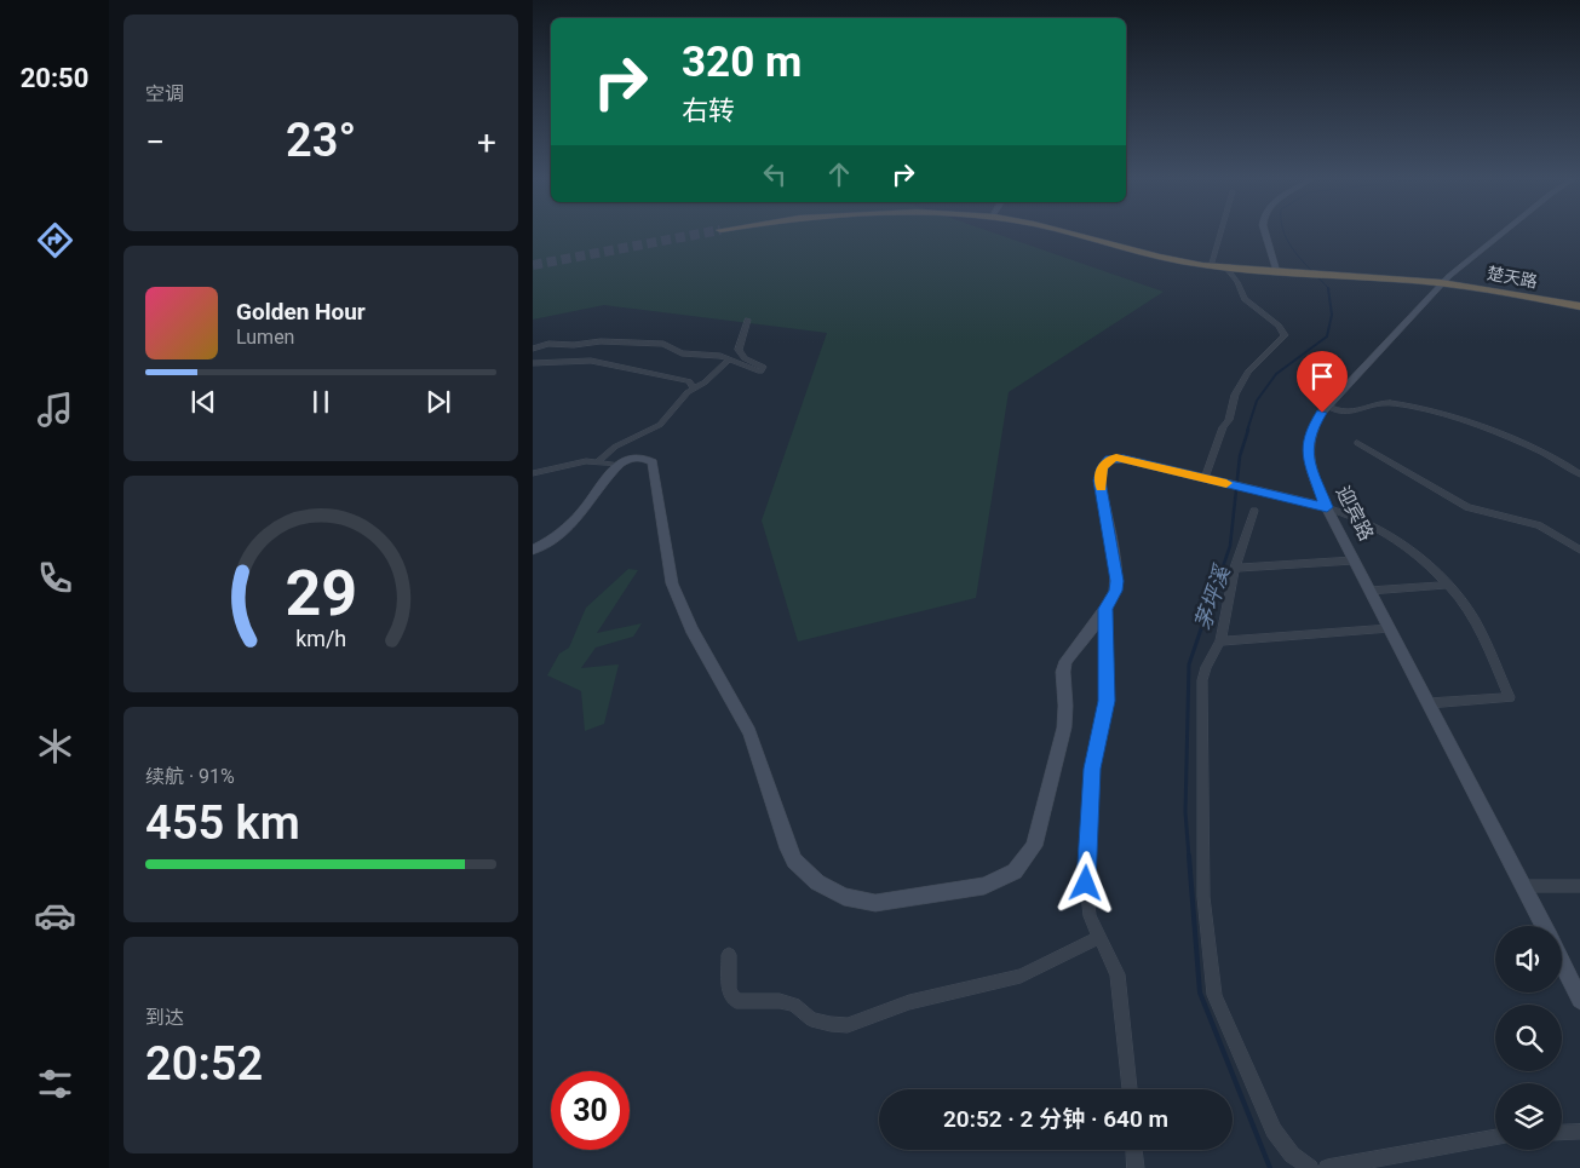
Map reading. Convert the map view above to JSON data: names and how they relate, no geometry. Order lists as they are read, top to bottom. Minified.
{"streets":{"highway":["楚天路"],"street":["迎宾路"]},"crossings":[["楚天路","迎宾路"]],"water":["茅坪溪"],"page":{"tabs":"20:50","tile":["空调",["续航 · 91%","455 km"],["到达","20:52"]],"turn":["320 m","右转"],"heat":["−","23°","+"],"song":["Golden Hour","Lumen"],"limit":"30","trip":"20:52 · 2 分钟 · 640 m","gauge":["29","km/h"]}}
